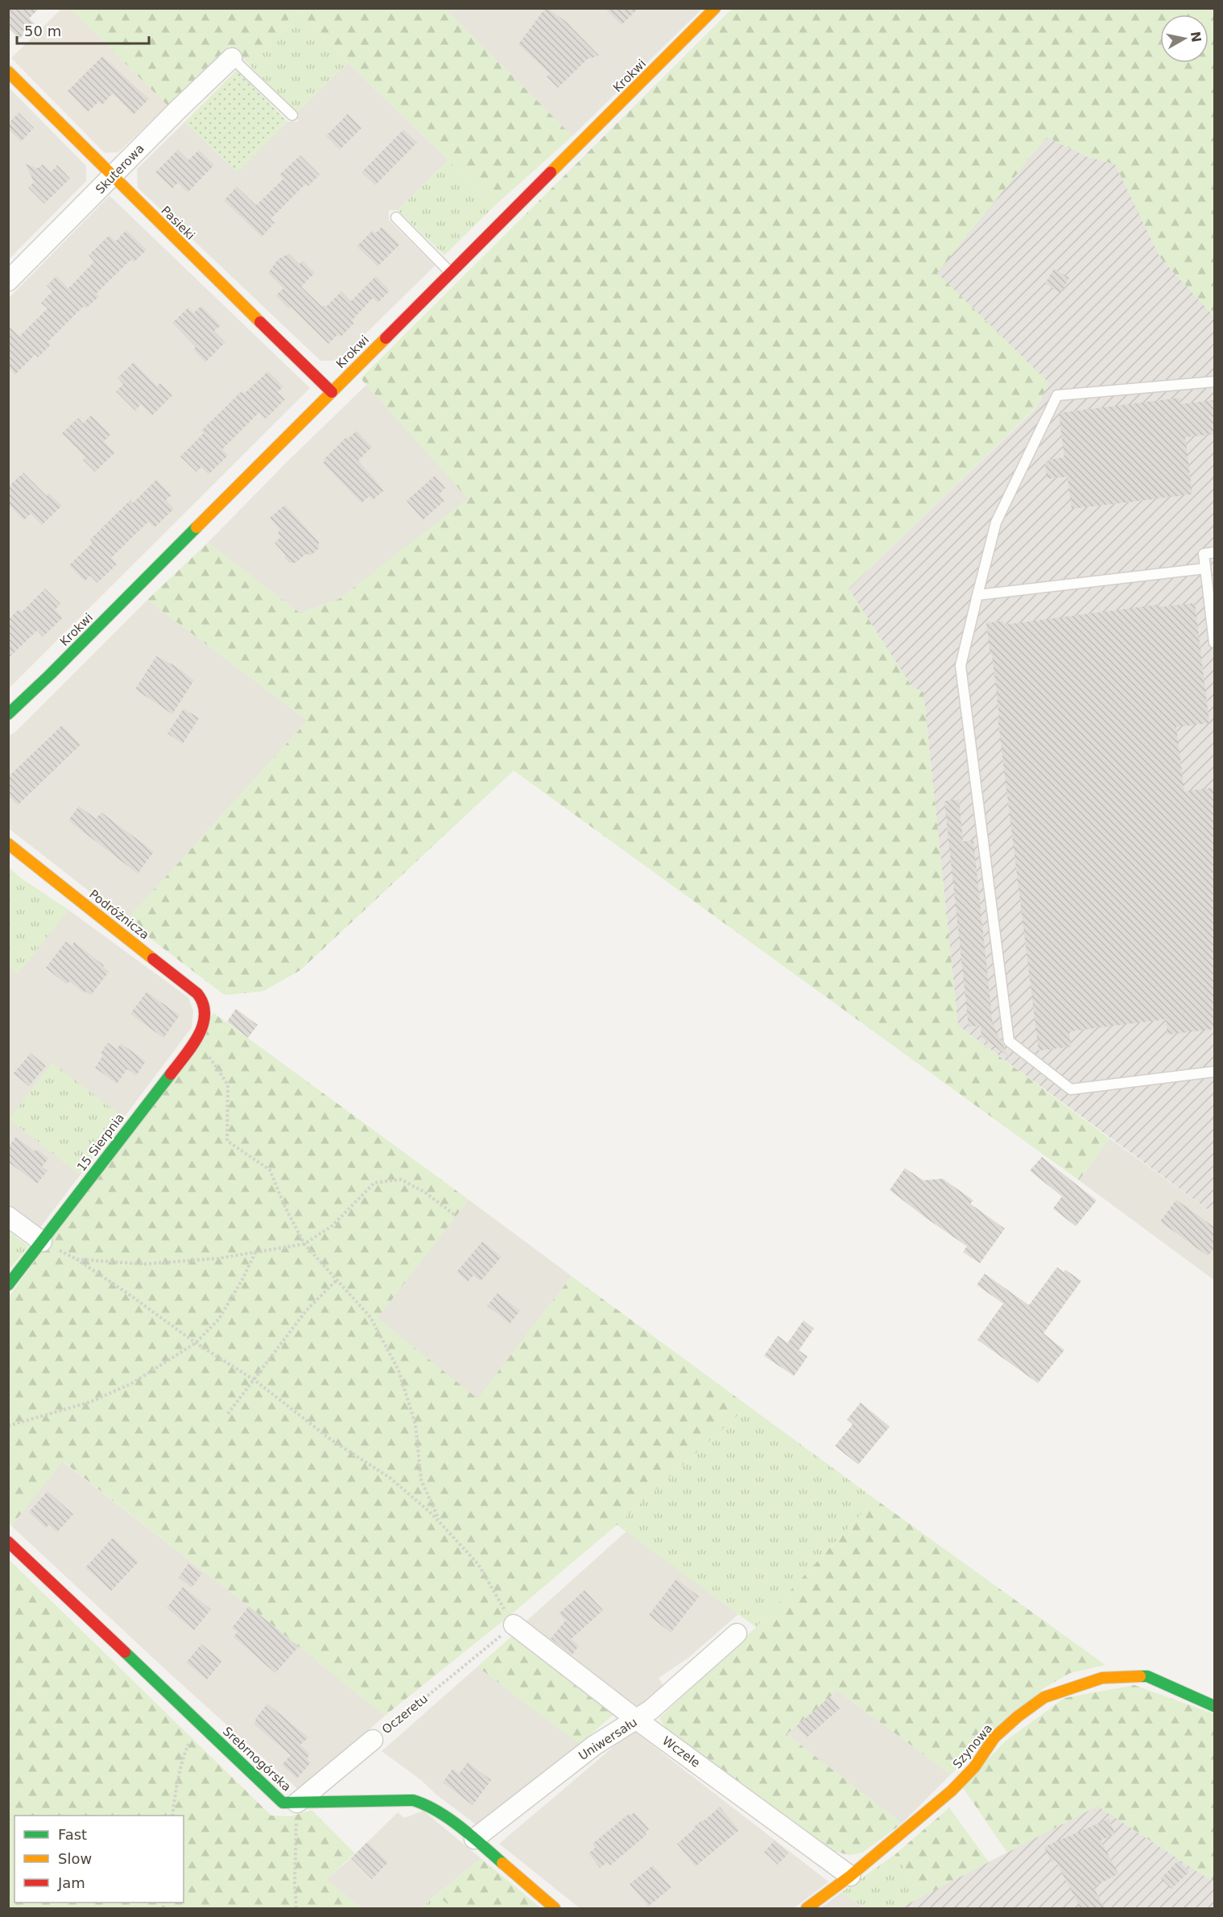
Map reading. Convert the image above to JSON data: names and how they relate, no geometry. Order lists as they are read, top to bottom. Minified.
{"streets":{"street":["Krokwi","Skuterowa","Pasieki","Podróżnicza","15 Sierpnia","Oczeretu","Uniwersału","Szynowa","Wczele","Srebrnogórska"]},"crossings":[["Krokwi","Pasieki"],["Skuterowa","Pasieki"],["Podróżnicza","15 Sierpnia"],["Oczeretu","Wczele"],["Oczeretu","Srebrnogórska"],["Uniwersału","Wczele"],["Uniwersału","Srebrnogórska"],["Szynowa","Wczele"]],"legend":["Fast","Slow","Jam"],"scale_bar":"50 m","north":"right"}
